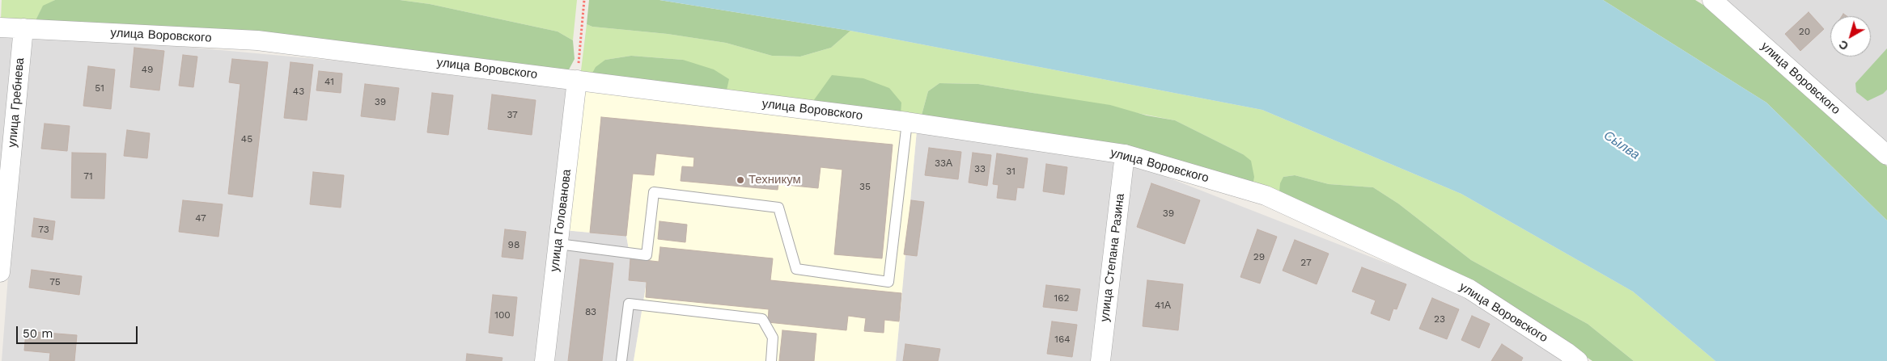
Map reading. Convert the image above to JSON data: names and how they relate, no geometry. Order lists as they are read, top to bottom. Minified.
{"streets":{"street":["улица Воровского","улица Гребнева","улица Голованова","улица Степана Разина"]},"crossings":[["улица Воровского","улица Гребнева"],["улица Воровского","улица Голованова"],["улица Воровского","улица Степана Разина"]],"water":["Сы́лва"],"places":["Техникум"],"house_numbers":["20","49","41","51","43","39","37","45","33А","33","31","71","35","39","47","73","98","29","27","75","162","41А","83","100","23","164"],"scale_bar":"50 m","north":"bottom left"}
